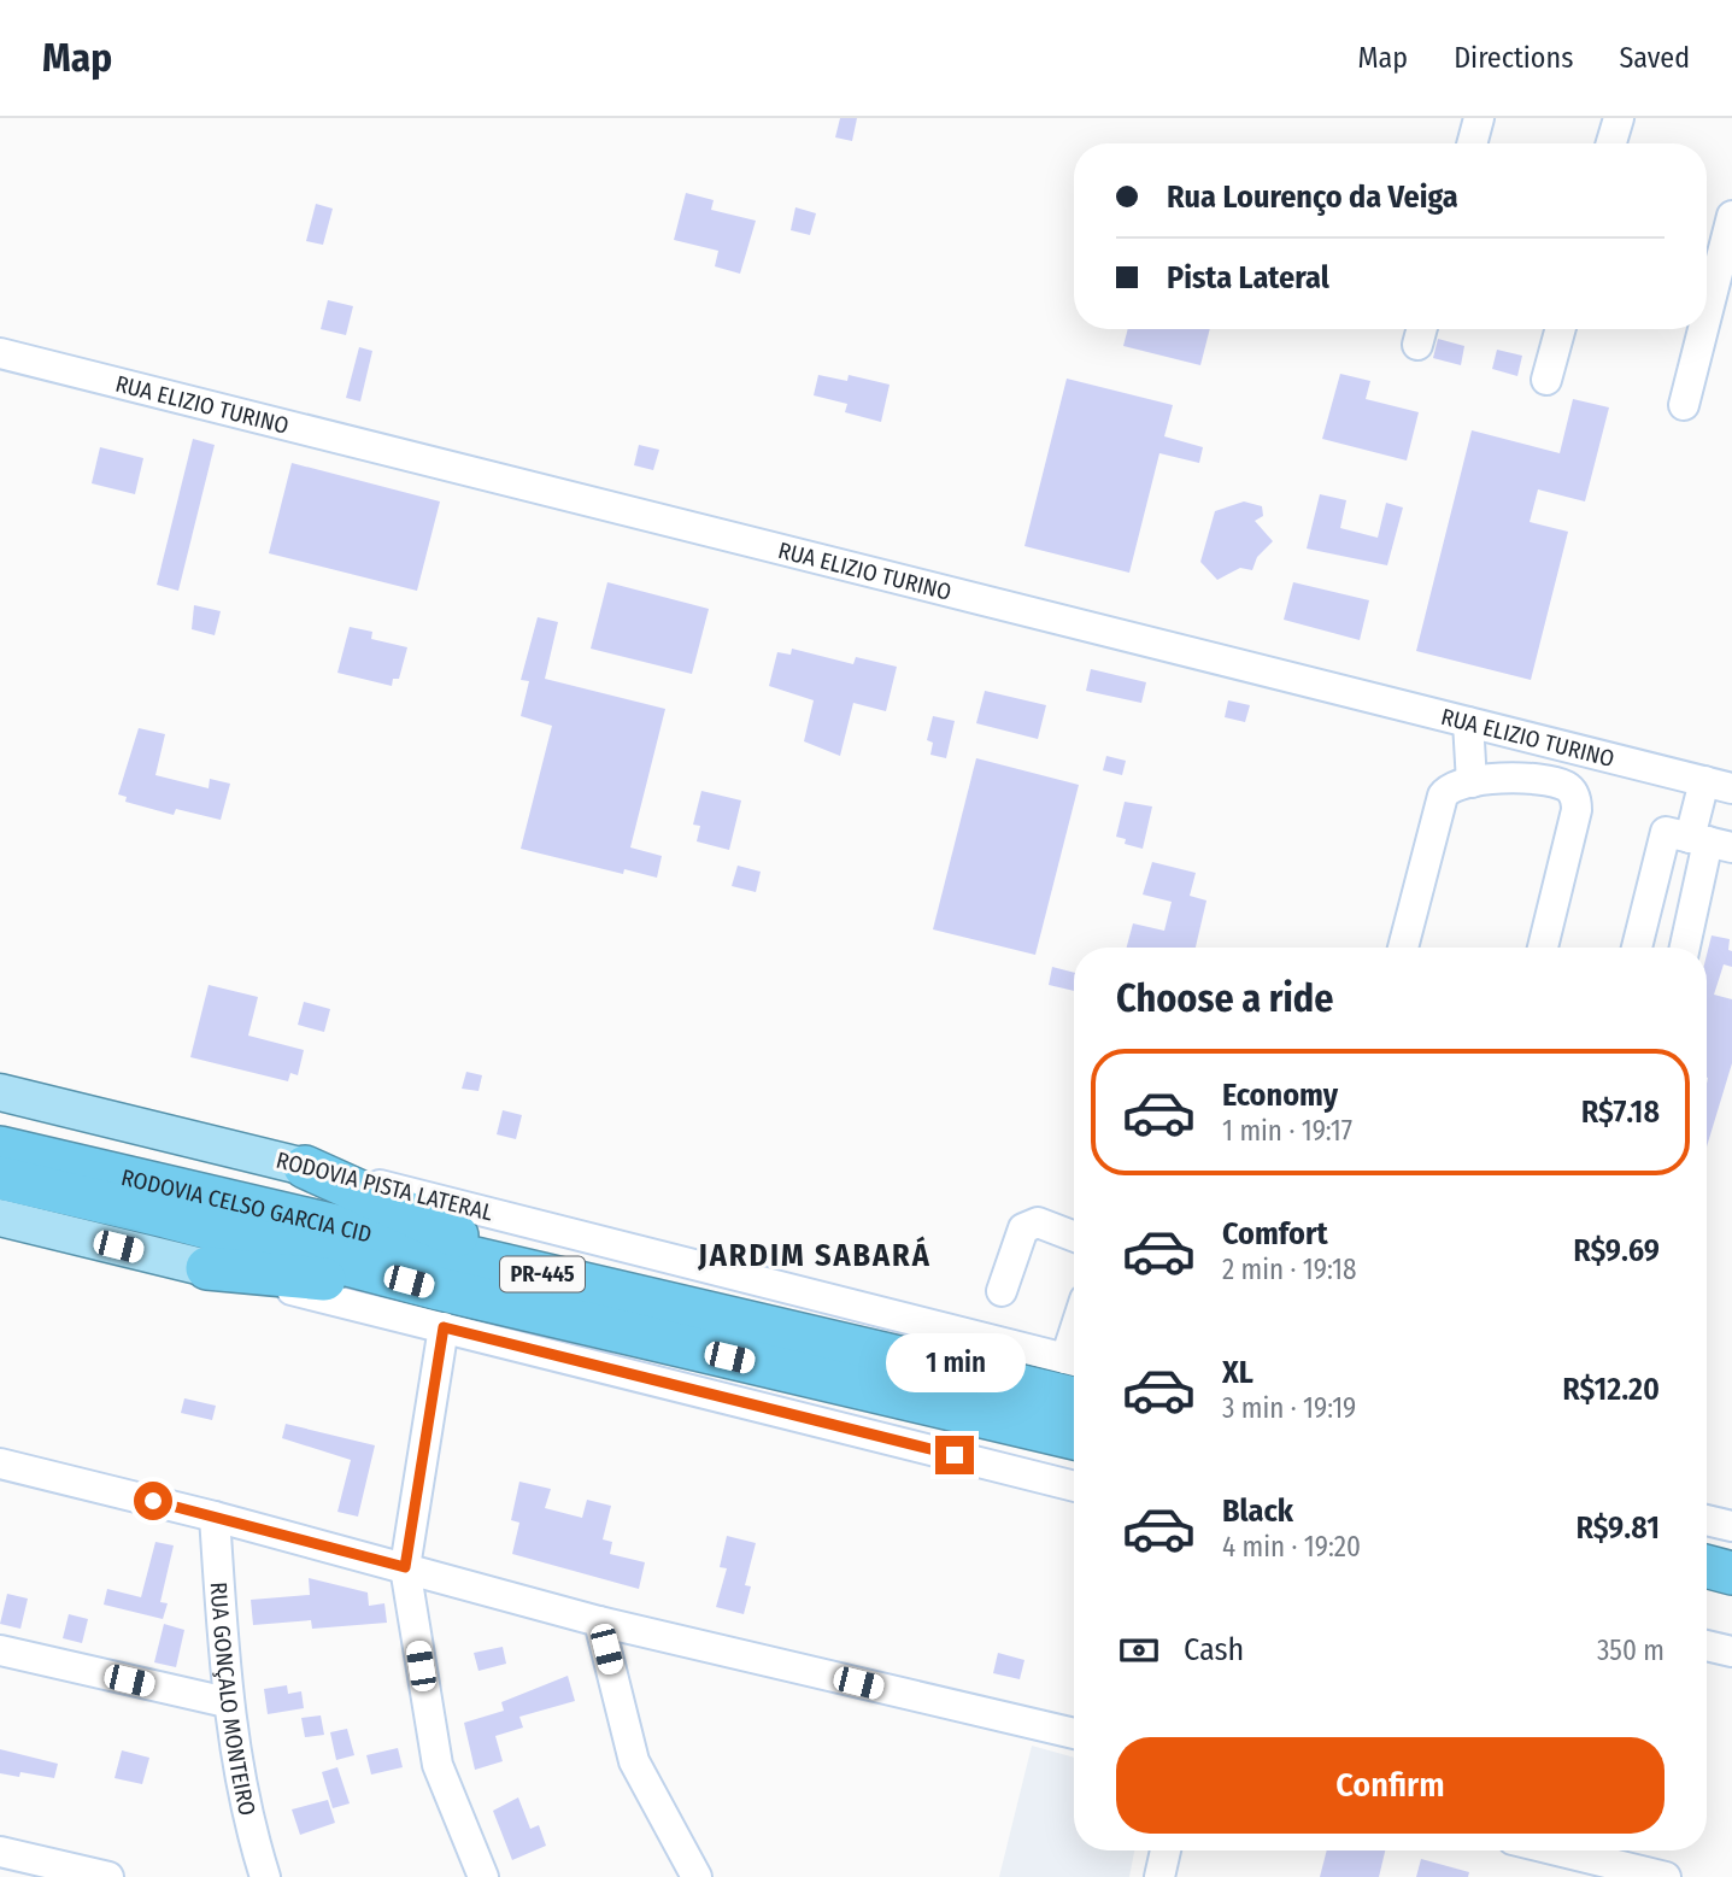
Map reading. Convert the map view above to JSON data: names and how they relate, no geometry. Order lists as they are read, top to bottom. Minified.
{"streets":{"highway":["RODOVIA CELSO GARCIA CID","PR-445"],"main road":["RODOVIA PISTA LATERAL"],"street":["RUA ELIZIO TURINO","RUA GONÇALO MONTEIRO"]},"crossings":[["RODOVIA CELSO GARCIA CID","PR-445"]],"districts":["JARDIM SABARÁ"],"page":{"header":"Map","nav":["Map","Directions","Saved"],"banner":["Rua Lourenço da Veiga","Pista Lateral"],"heading":"Choose a ride","list":[{"name":"Economy","note":"1 min · 19:17","value":"R$7.18"},{"name":"Comfort","note":"2 min · 19:18","value":"R$9.69"},{"name":"XL","note":"3 min · 19:19","value":"R$12.20"},{"name":"Black","note":"4 min · 19:20","value":"R$9.81"}],"bubble":"1 min","pay":["Cash","350 m"],"buttons":"Confirm"}}
